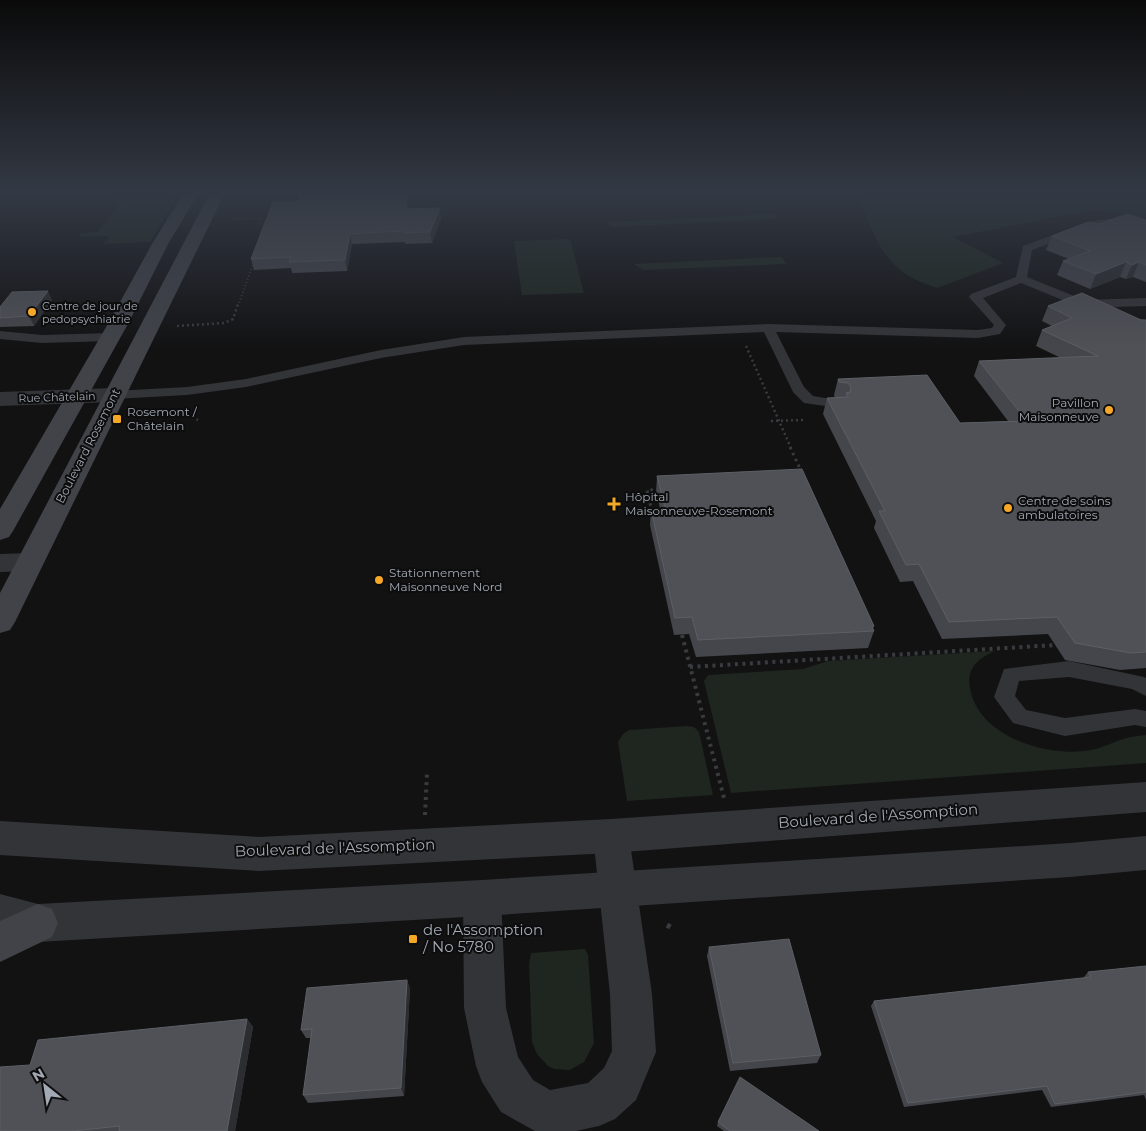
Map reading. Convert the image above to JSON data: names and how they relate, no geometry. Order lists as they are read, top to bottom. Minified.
{"streets":{"main road":["Boulevard Rosemont"],"street":["Rue Châtelain","Boulevard de l'Assomption"]},"crossings":[["Rue Châtelain","Boulevard Rosemont"]],"places":{"other":["Centre de jour de pedopsychiatrie","Pavillon Maisonneuve","Centre de soins ambulatoires","Stationnement Maisonneuve Nord"],"transit":["Rosemont / Châtelain","de l'Assomption / No 5780"],"health":["Hôpital Maisonneuve-Rosemont"]},"north":"top left"}
